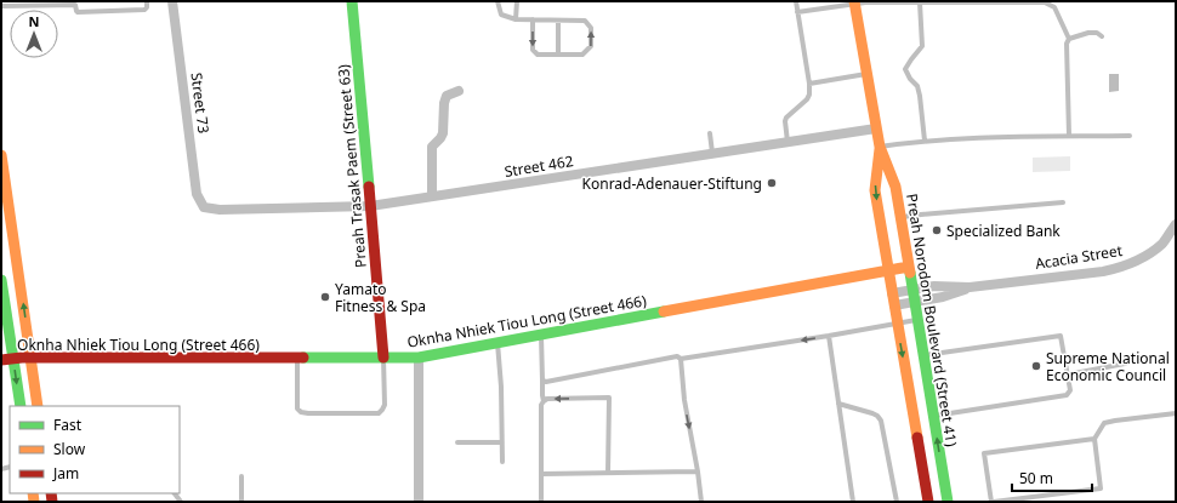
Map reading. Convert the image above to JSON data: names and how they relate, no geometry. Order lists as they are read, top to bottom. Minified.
{"streets":{"main road":["Preah Trasak Paem (Street 63)","Preah Norodom Boulevard (Street 41)","Oknha Nhiek Tiou Long (Street 466)"],"street":["Street 73","Street 462","Acacia Street"]},"crossings":[["Street 73","Street 462"],["Preah Trasak Paem (Street 63)","Street 462"],["Preah Trasak Paem (Street 63)","Oknha Nhiek Tiou Long (Street 466)"],["Street 462","Preah Norodom Boulevard (Street 41)"],["Acacia Street","Preah Norodom Boulevard (Street 41)"],["Preah Norodom Boulevard (Street 41)","Oknha Nhiek Tiou Long (Street 466)"]],"places":["Konrad-Adenauer-Stiftung","Specialized Bank","Yamato Fitness & Spa","Supreme National Economic Council"],"legend":["Fast","Slow","Jam"],"scale_bar":"50 m","north":"top"}
